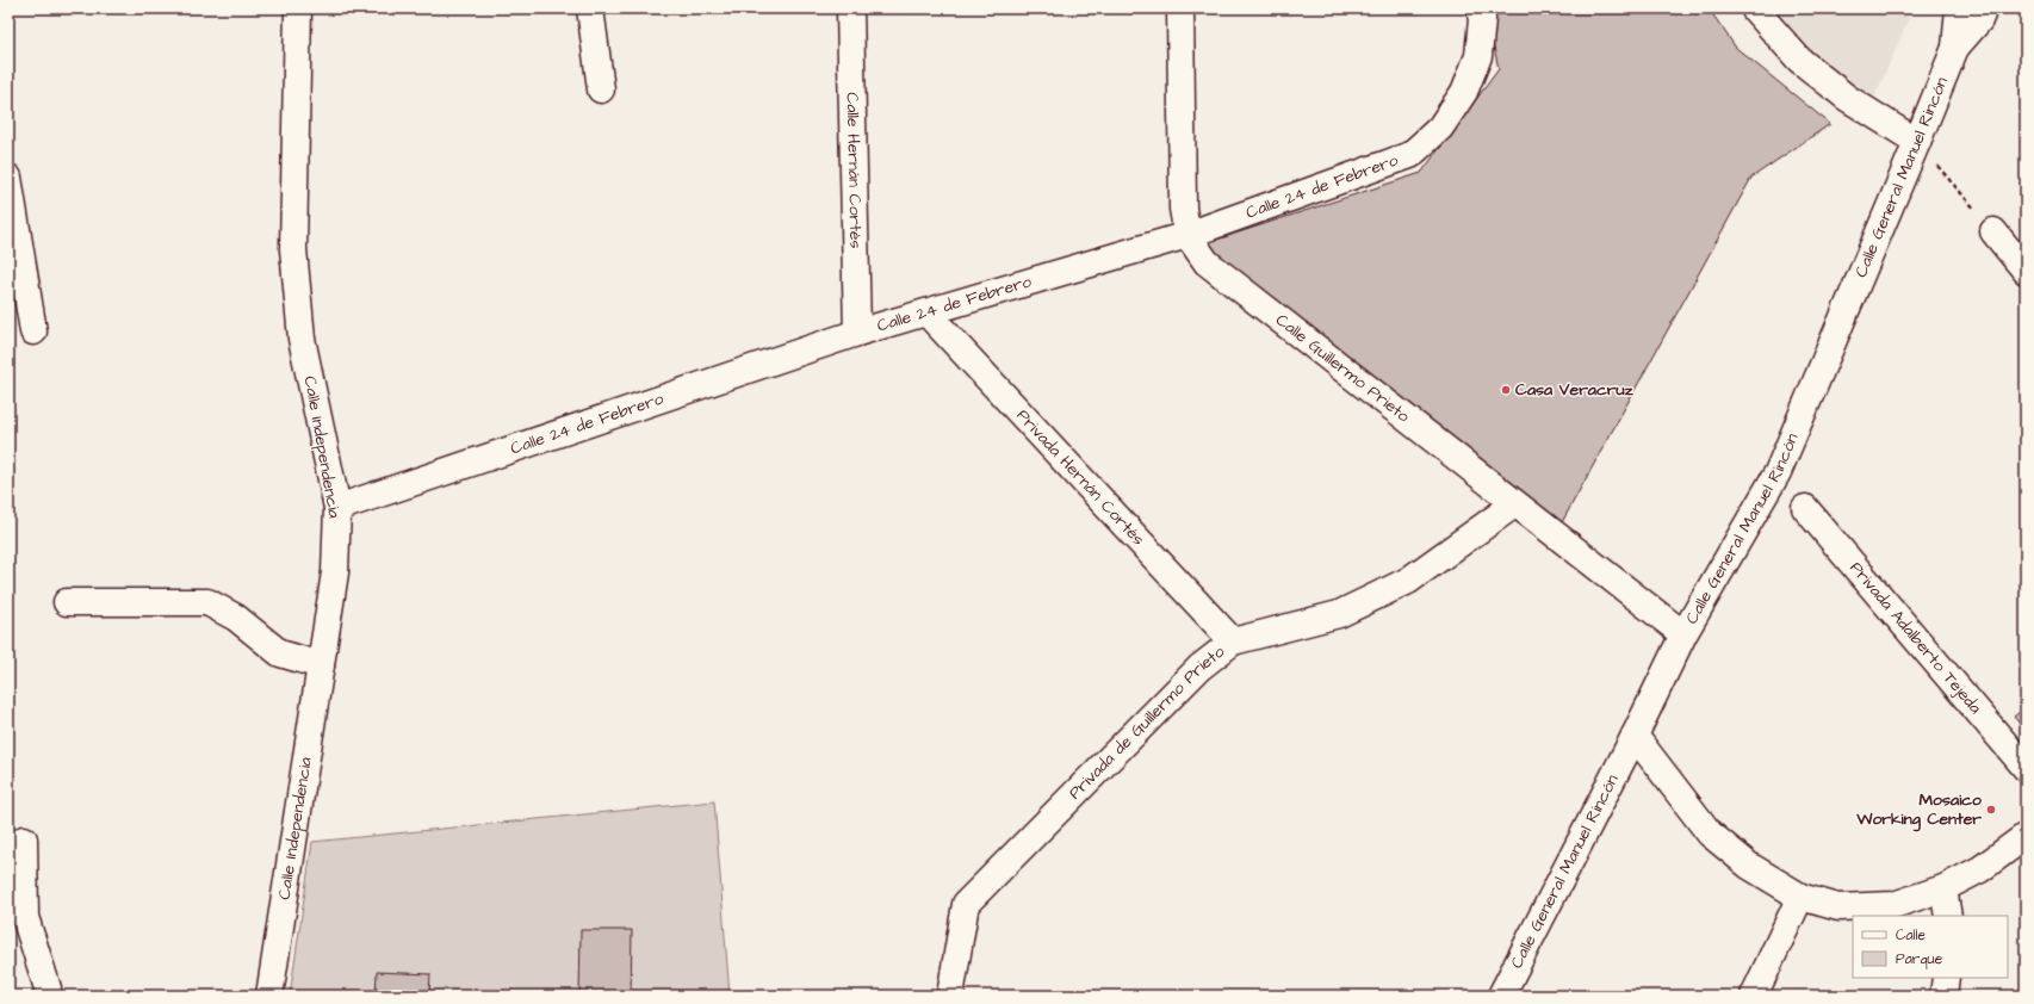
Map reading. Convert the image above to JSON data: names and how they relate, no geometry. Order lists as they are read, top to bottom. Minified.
{"streets":{"street":["Calle Hernán Cortés","Calle General Manuel Rincón","Calle 24 de Febrero","Calle Guillermo Prieto","Calle Independencia","Privada Hernán Cortés","Privada Adalberto Tejeda","Privada de Guillermo Prieto"]},"crossings":[["Calle Hernán Cortés","Calle 24 de Febrero"],["Calle General Manuel Rincón","Calle Guillermo Prieto"],["Calle 24 de Febrero","Calle Guillermo Prieto"],["Calle 24 de Febrero","Calle Independencia"],["Calle 24 de Febrero","Privada Hernán Cortés"],["Calle Guillermo Prieto","Privada de Guillermo Prieto"],["Privada Hernán Cortés","Privada de Guillermo Prieto"]],"places":["Casa Veracruz","Mosaico Working Center"],"legend":["Calle","Parque"]}
